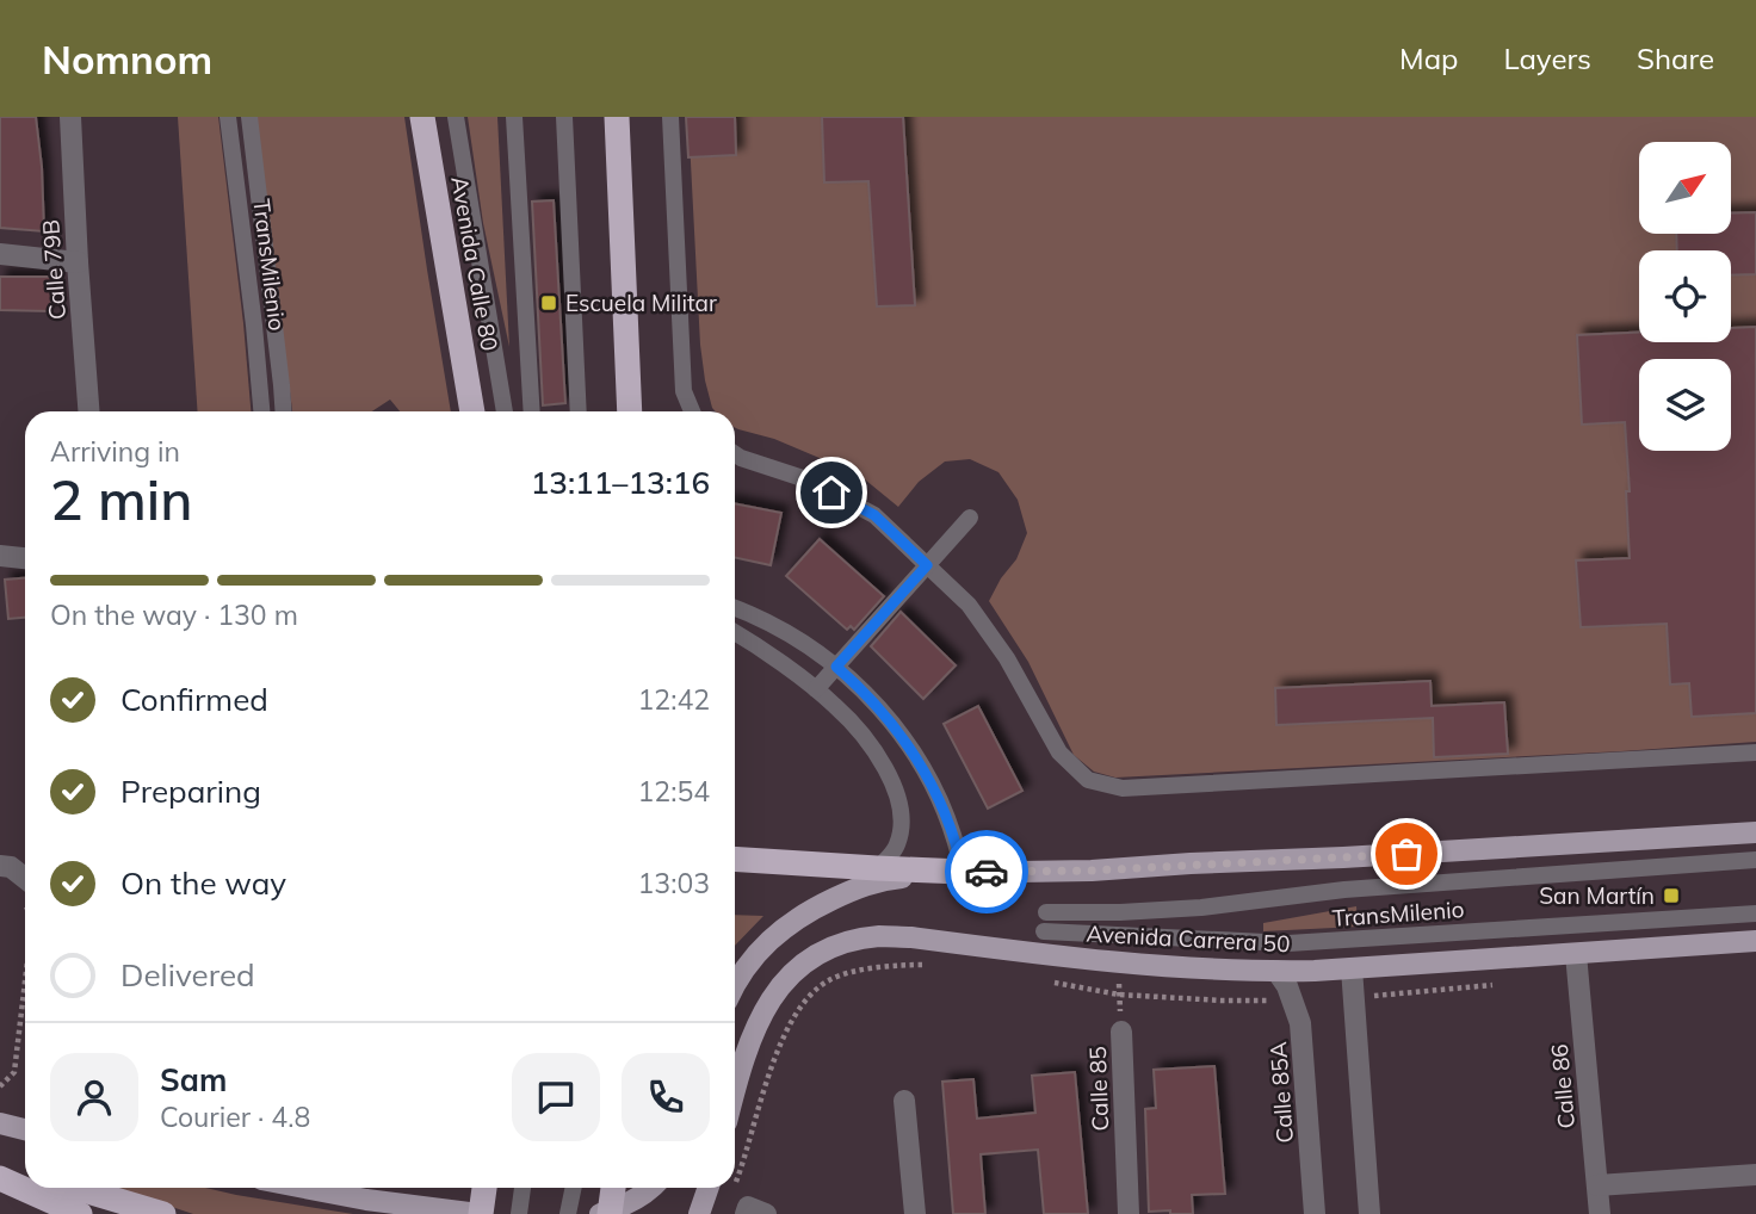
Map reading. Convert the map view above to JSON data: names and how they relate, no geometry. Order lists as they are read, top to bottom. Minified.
{"streets":{"highway":["Avenida Calle 80"],"main road":["Avenida Carrera 50"],"street":["Calle 79B","Calle 86","Calle 85","Calle 85A"],"lane":["TransMilenio"]},"crossings":[["Avenida Carrera 50","Calle 86"],["Avenida Carrera 50","Calle 85"],["Avenida Carrera 50","Calle 85A"]],"places":{"transit":["Escuela Militar","San Martín"]},"north":"top right","page":{"header":"Nomnom","nav":["Map","Layers","Share"],"heading":["2 min","Arriving in","13:11–13:16"],"panel":["Sam","Courier · 4.8"],"bar":"On the way · 130 m","list":[["Confirmed","12:42"],["Preparing","12:54"],["On the way","13:03"],"Delivered"]}}
